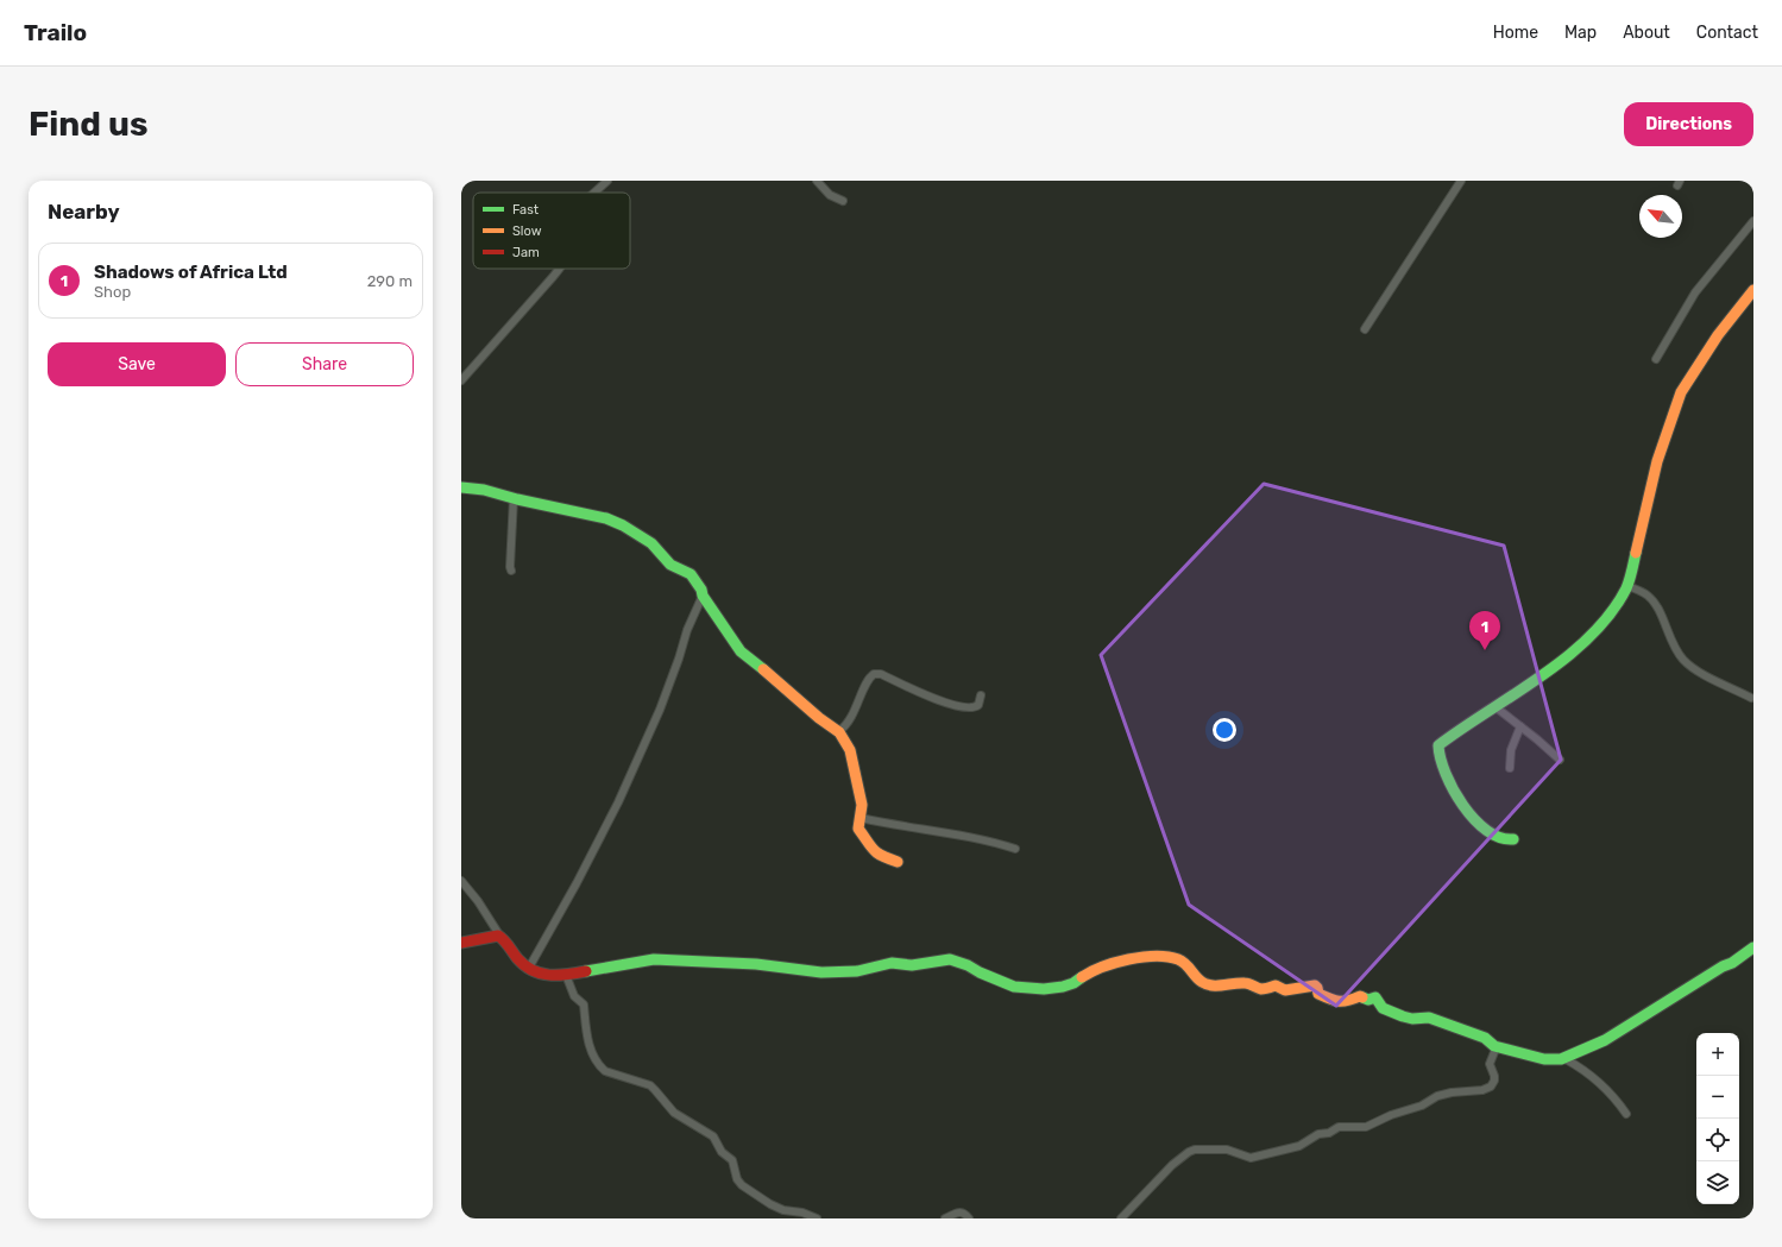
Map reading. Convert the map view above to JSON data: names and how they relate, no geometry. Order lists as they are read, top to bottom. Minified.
{"legend":["Fast","Slow","Jam"],"north":"top left","page":{"header":"Trailo","nav":["Home","Map","About","Contact"],"buttons":["Directions",["Save","Share"]],"title":"Find us","heading":"Nearby","list":[{"mark":"1","name":"Shadows of Africa Ltd","note":"Shop","value":"290 m"}],"pins":"1","map_buttons":["+","−"]}}
